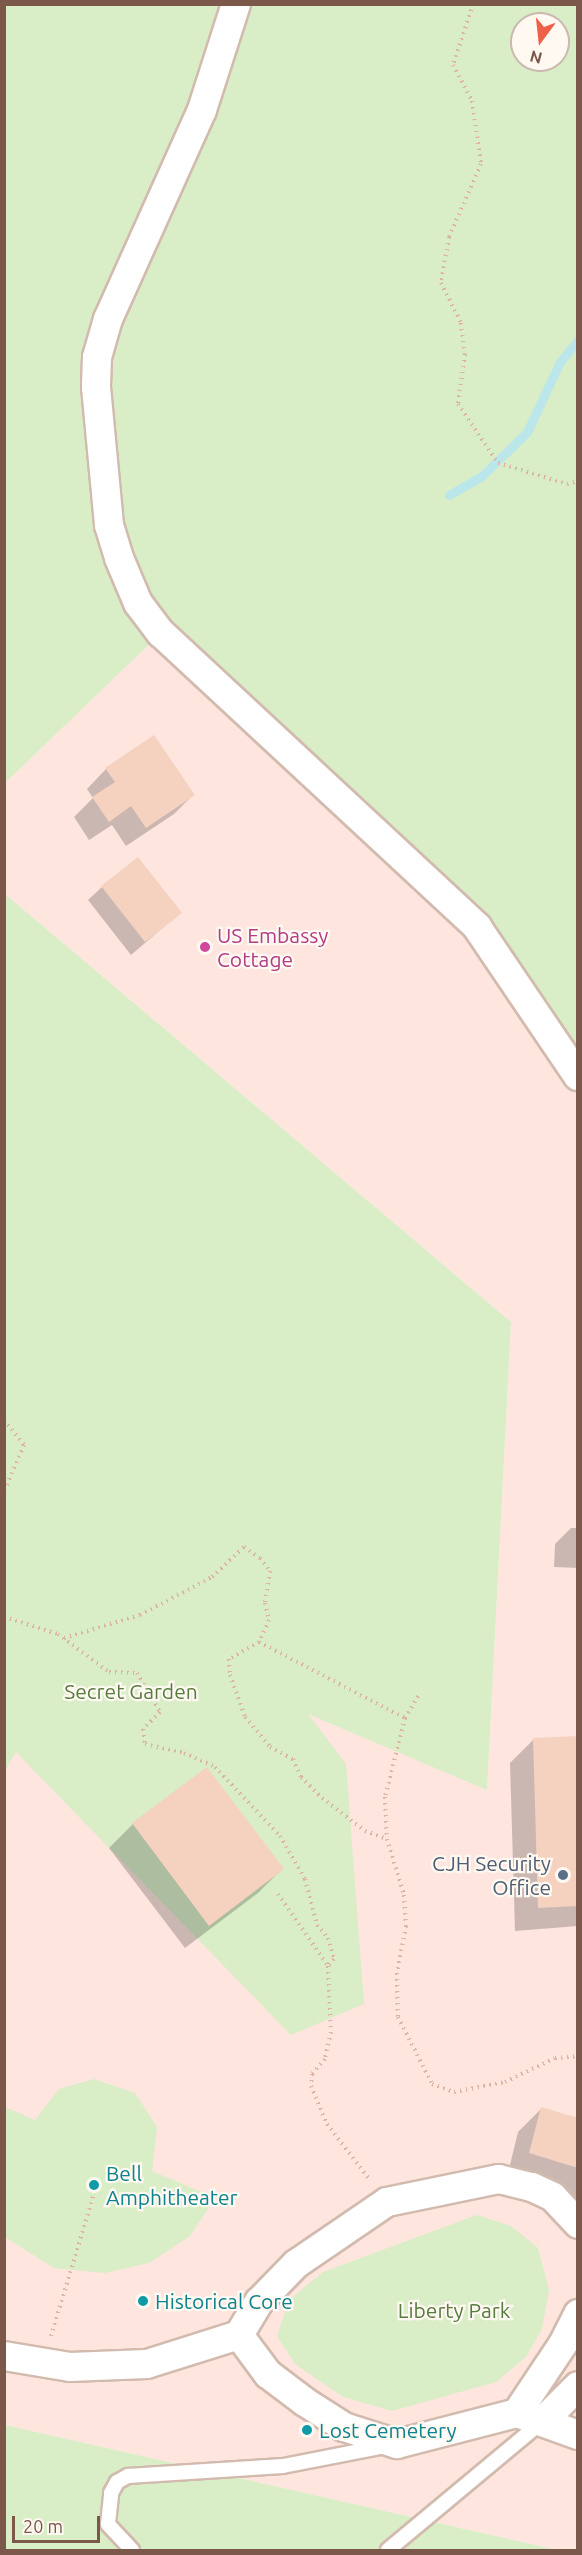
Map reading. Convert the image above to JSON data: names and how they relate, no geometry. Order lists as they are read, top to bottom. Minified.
{"parks":["Secret Garden","Liberty Park"],"places":["US Embassy Cottage","CJH Security Office","Bell Amphitheater","Historical Core","Lost Cemetery"],"scale_bar":"20 m","north":"bottom"}
